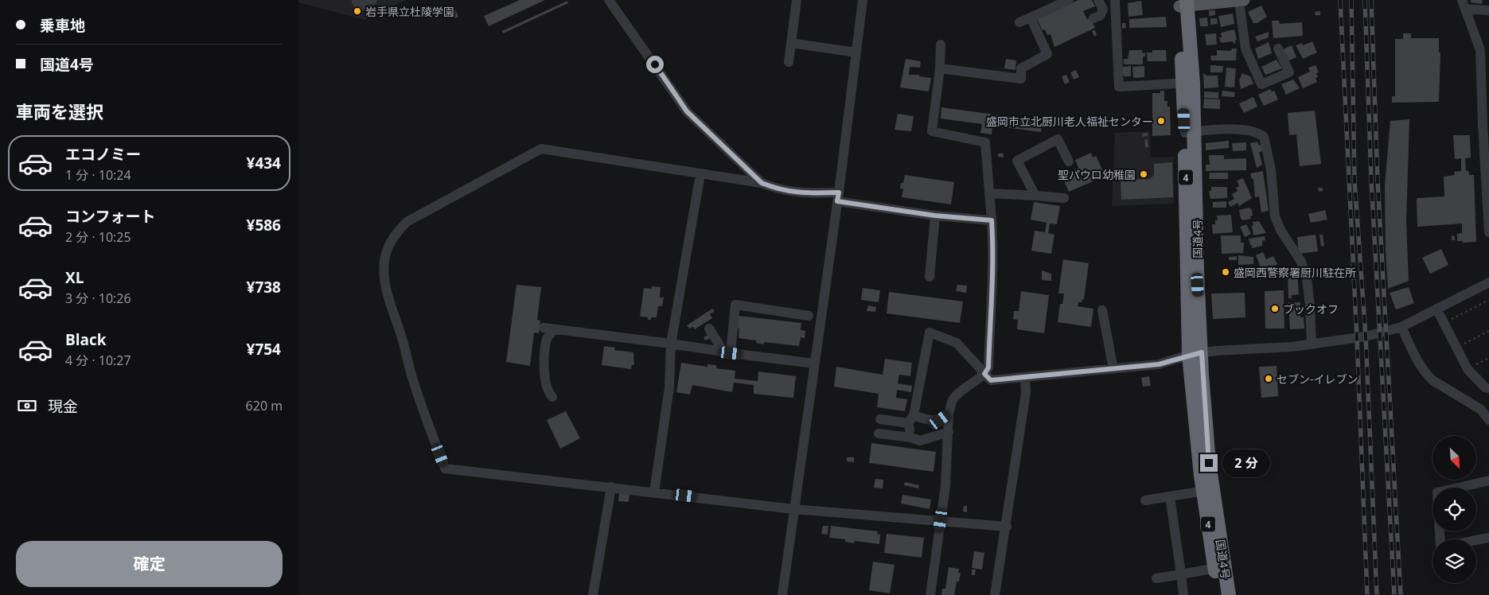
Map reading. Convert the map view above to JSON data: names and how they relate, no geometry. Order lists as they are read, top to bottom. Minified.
{"streets":{"highway":["4","国道4号"]},"places":["岩手県立杜陵学園","盛岡市立北厨川老人福祉センター","聖パウロ幼稚園","盛岡西警察署厨川駐在所","ブックオフ","セブン-イレブン"],"north":"bottom right","page":{"banner":["乗車地","国道4号"],"heading":"車両を選択","list":[{"name":"エコノミー","note":"1 分 · 10:24","value":"¥434"},{"name":"コンフォート","note":"2 分 · 10:25","value":"¥586"},{"name":"XL","note":"3 分 · 10:26","value":"¥738"},{"name":"Black","note":"4 分 · 10:27","value":"¥754"}],"pay":["現金","620 m"],"bubble":"2 分","buttons":"確定"}}
